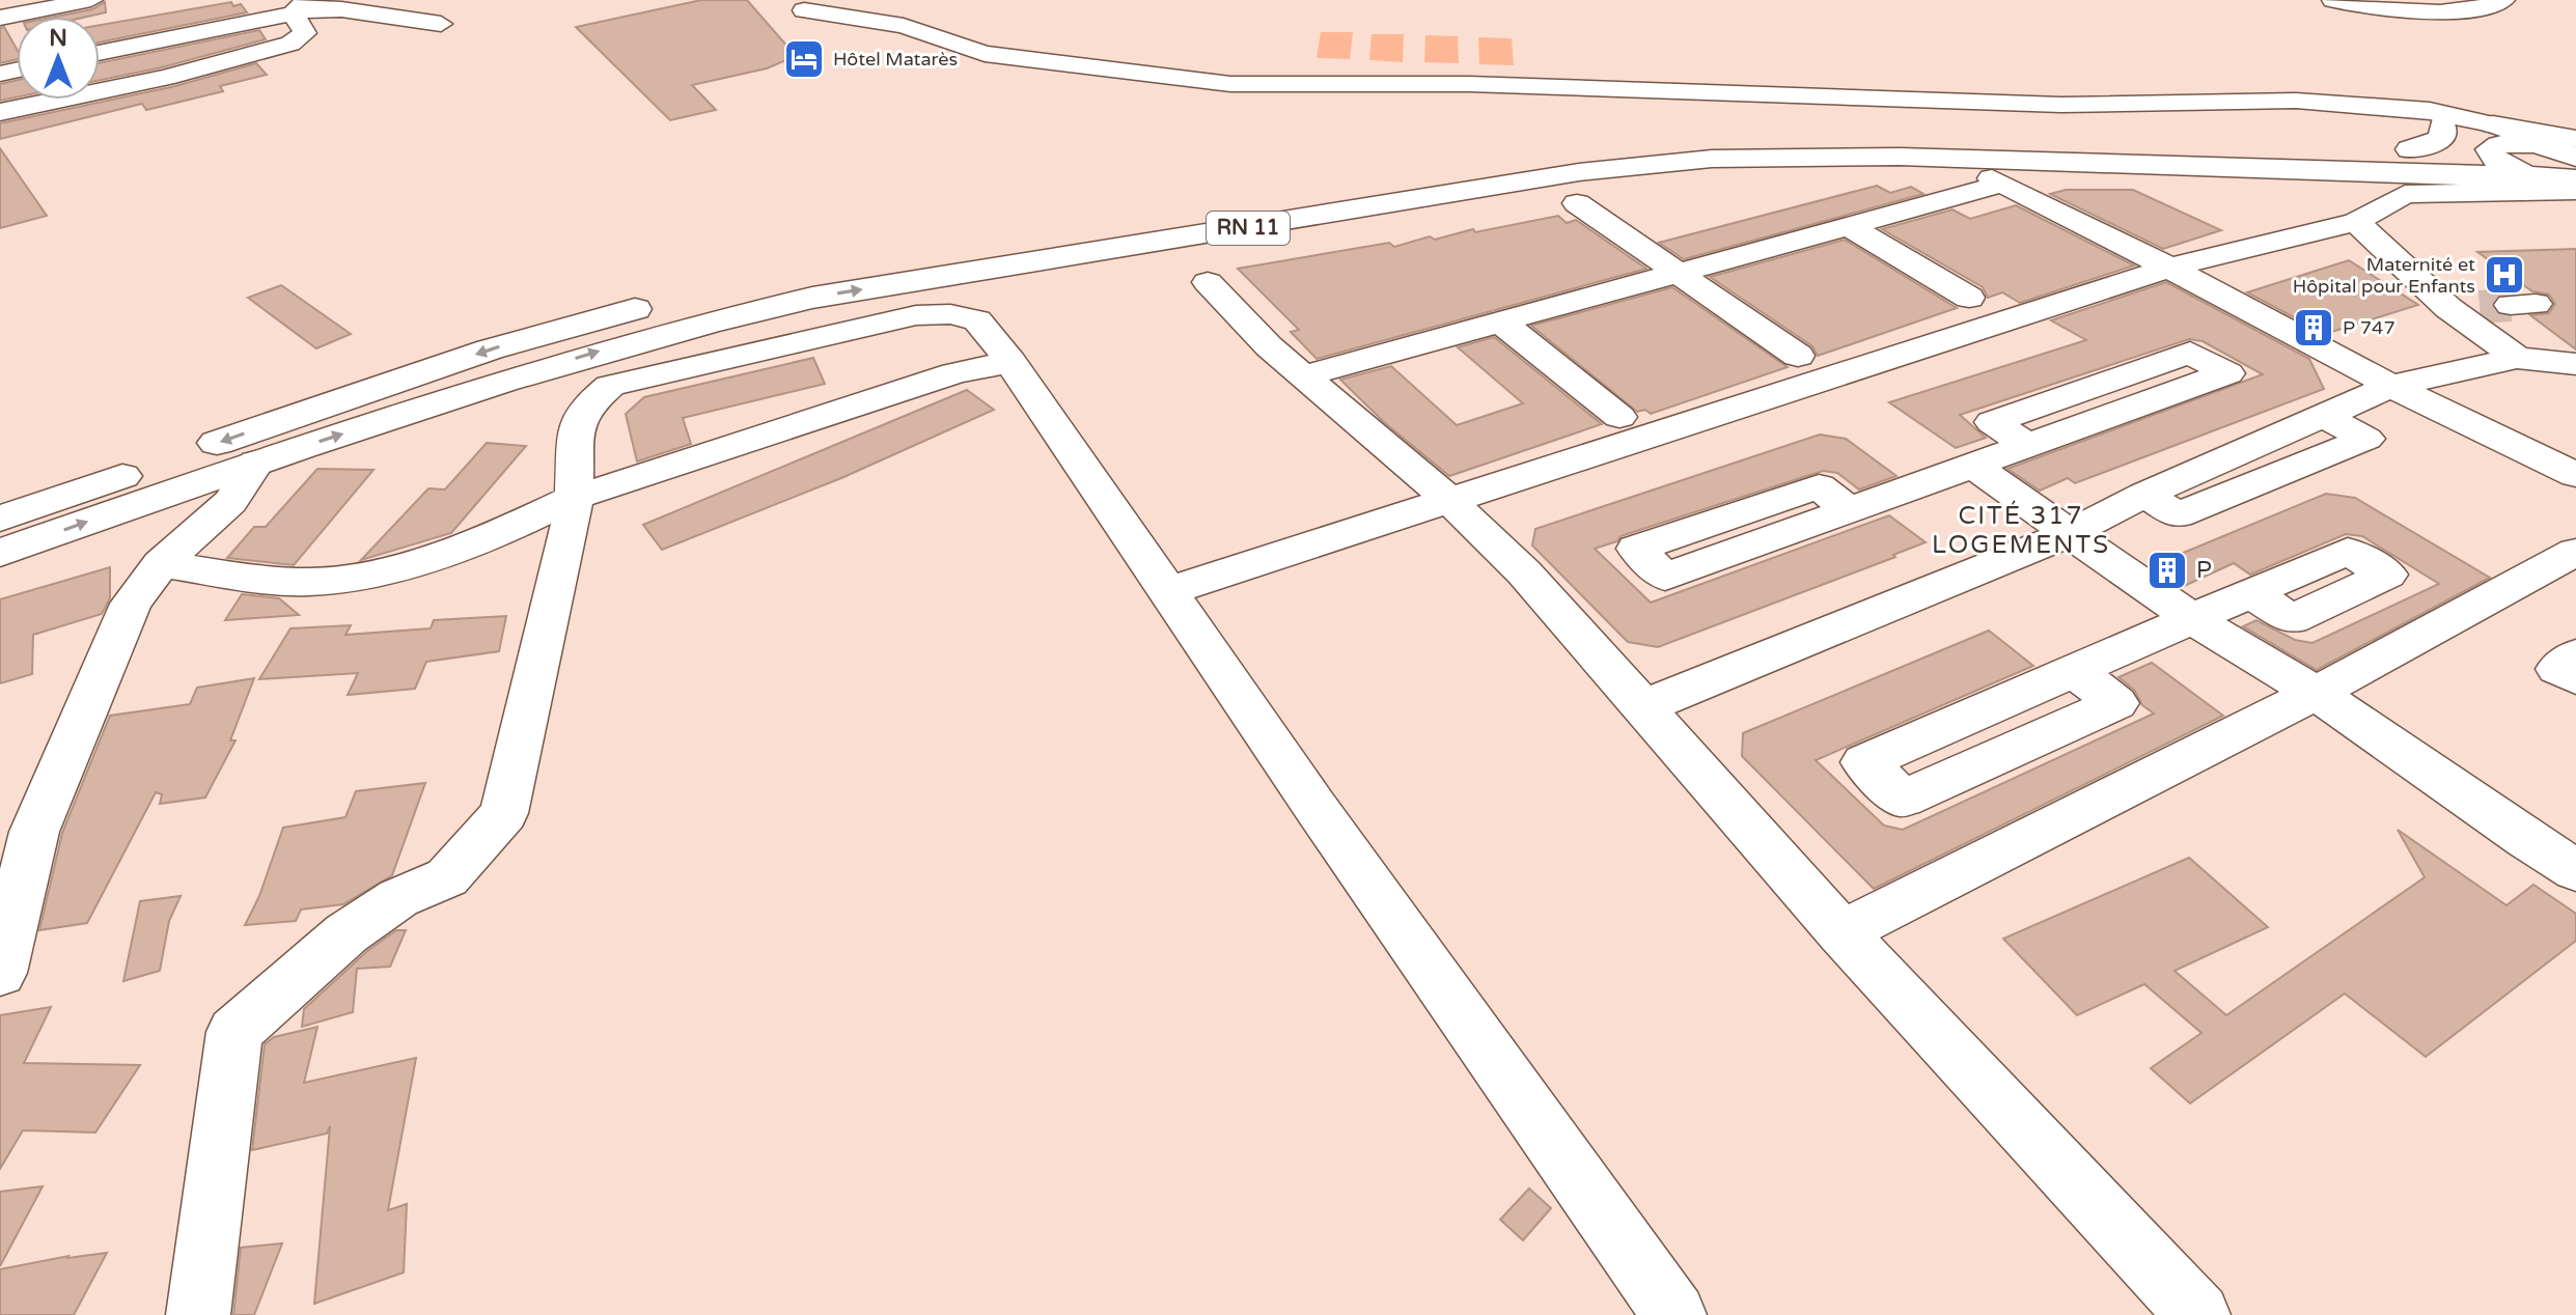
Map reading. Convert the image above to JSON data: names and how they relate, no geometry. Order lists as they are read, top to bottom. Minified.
{"streets":{"highway":["RN 11"]},"districts":["CITÉ 317 LOGEMENTS"],"places":{"hotel":["Hôtel Matarès"],"hospital":["Maternité et Hôpital pour Enfants"],"building":["P 747","P"]},"north":"top"}
